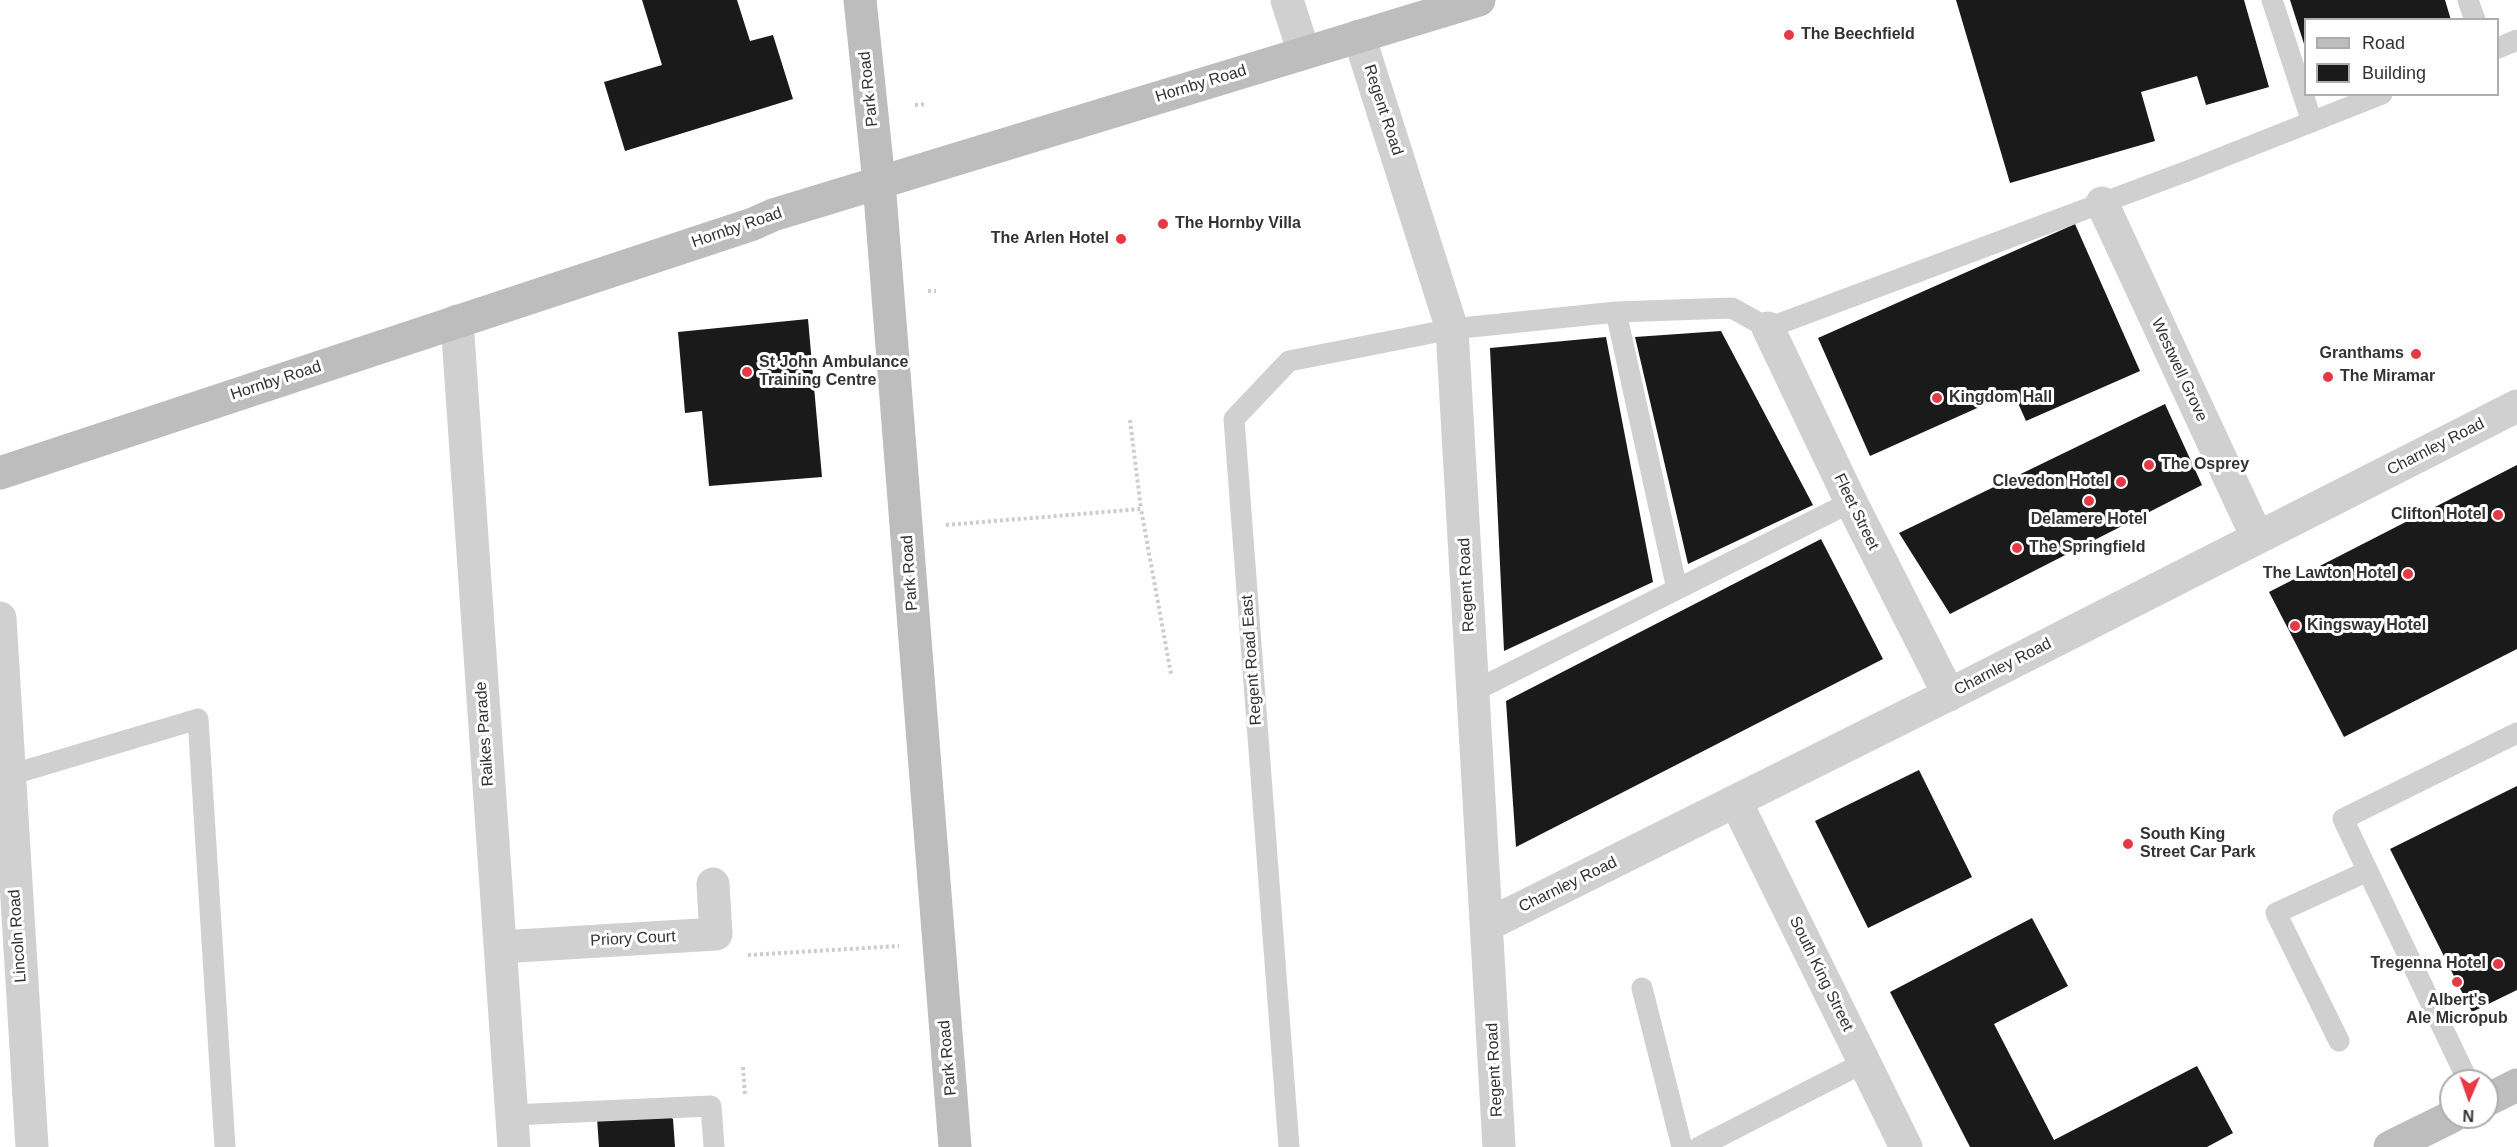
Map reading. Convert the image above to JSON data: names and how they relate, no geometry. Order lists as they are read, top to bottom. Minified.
{"streets":{"main road":["Hornby Road","Park Road"],"street":["Regent Road","Westwell Grove","Charnley Road","Fleet Street","Raikes Parade","Lincoln Road","Priory Court","South King Street"],"lane":["Regent Road East"]},"crossings":[["Hornby Road","Park Road"],["Hornby Road","Regent Road"],["Hornby Road","Raikes Parade"],["Regent Road","Charnley Road"],["Regent Road","Regent Road East"],["Westwell Grove","Charnley Road"],["Charnley Road","Fleet Street"],["Charnley Road","South King Street"],["Fleet Street","Regent Road East"],["Raikes Parade","Priory Court"]],"places":["The Beechfield","The Hornby Villa","The Arlen Hotel","Granthams","St John Ambulance Training Centre","The Miramar","Kingdom Hall","The Osprey","Clevedon Hotel","Delamere Hotel","Clifton Hotel","The Springfield","The Lawton Hotel","Kingsway Hotel","South King Street Car Park","Tregenna Hotel","Albert's Ale Micropub"],"legend":["Road","Building"],"north":"bottom"}
